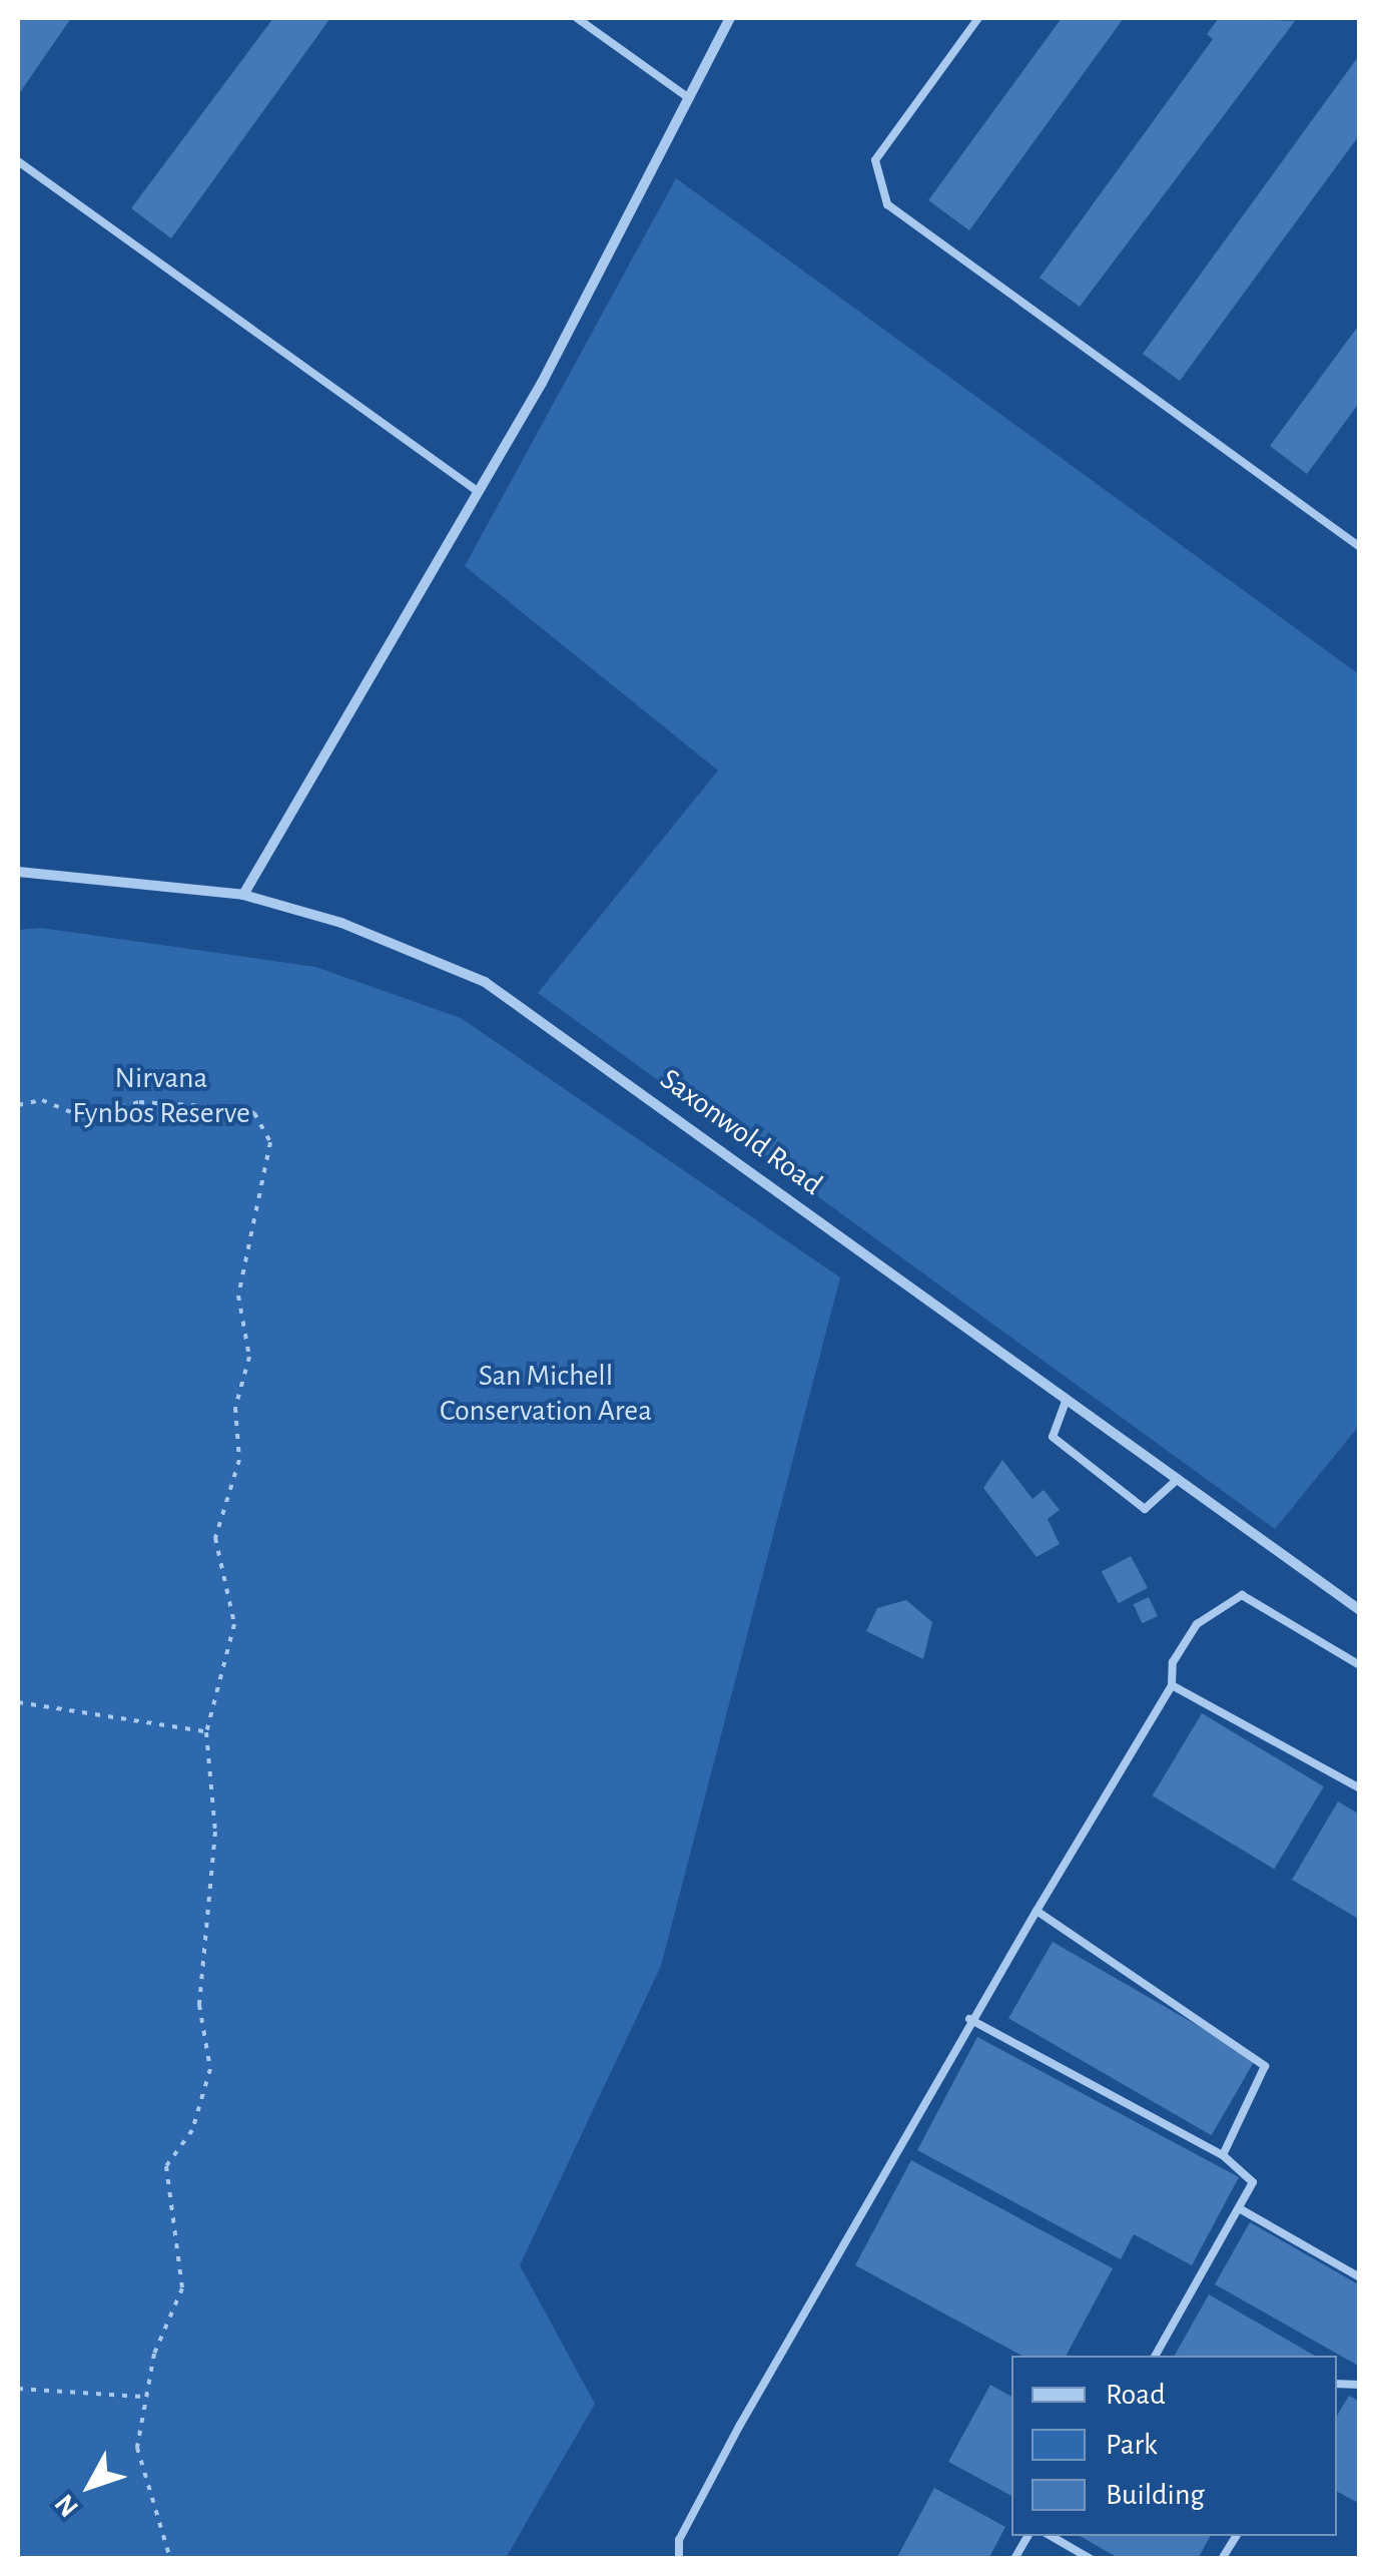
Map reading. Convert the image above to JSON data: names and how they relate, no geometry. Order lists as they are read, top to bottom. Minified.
{"streets":{"street":["Saxonwold Road"]},"parks":["Nirvana Fynbos Reserve","San Michell Conservation Area"],"legend":["Road","Park","Building"],"north":"bottom left"}
